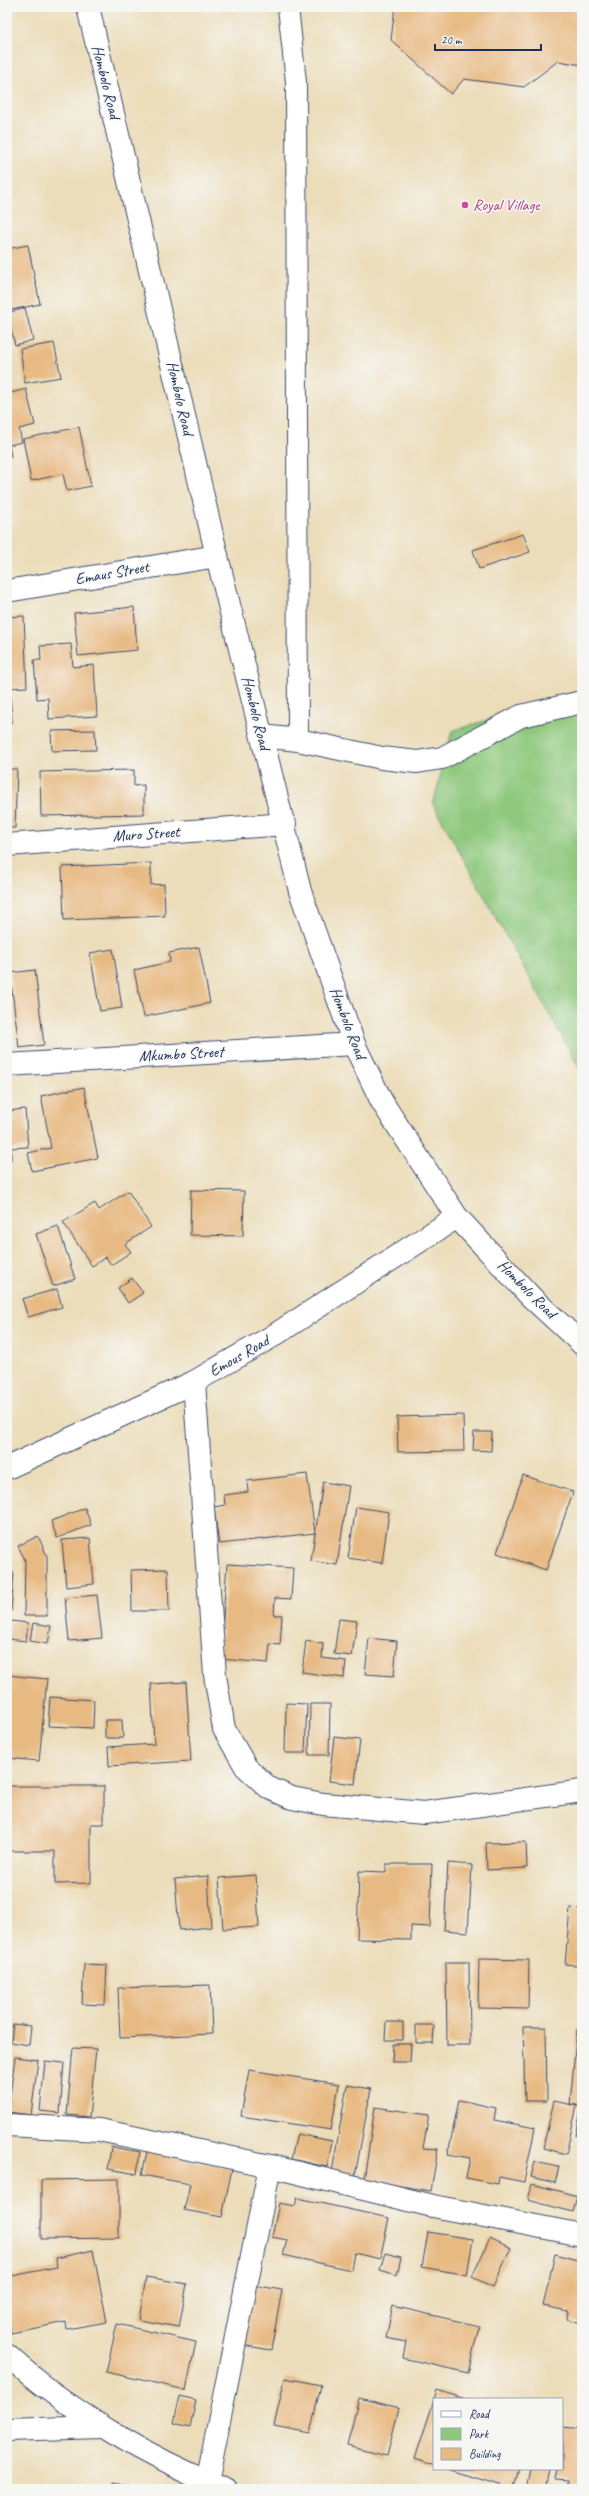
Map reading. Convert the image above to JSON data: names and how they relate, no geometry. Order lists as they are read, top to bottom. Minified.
{"streets":{"street":["Hombolo Road","Emaus Street","Muro Street","Mkumbo Street","Emous Road"]},"crossings":[["Hombolo Road","Emaus Street"],["Hombolo Road","Muro Street"],["Hombolo Road","Mkumbo Street"],["Hombolo Road","Emous Road"]],"places":["Royal Village"],"legend":["Road","Park","Building"],"scale_bar":"20 m"}
